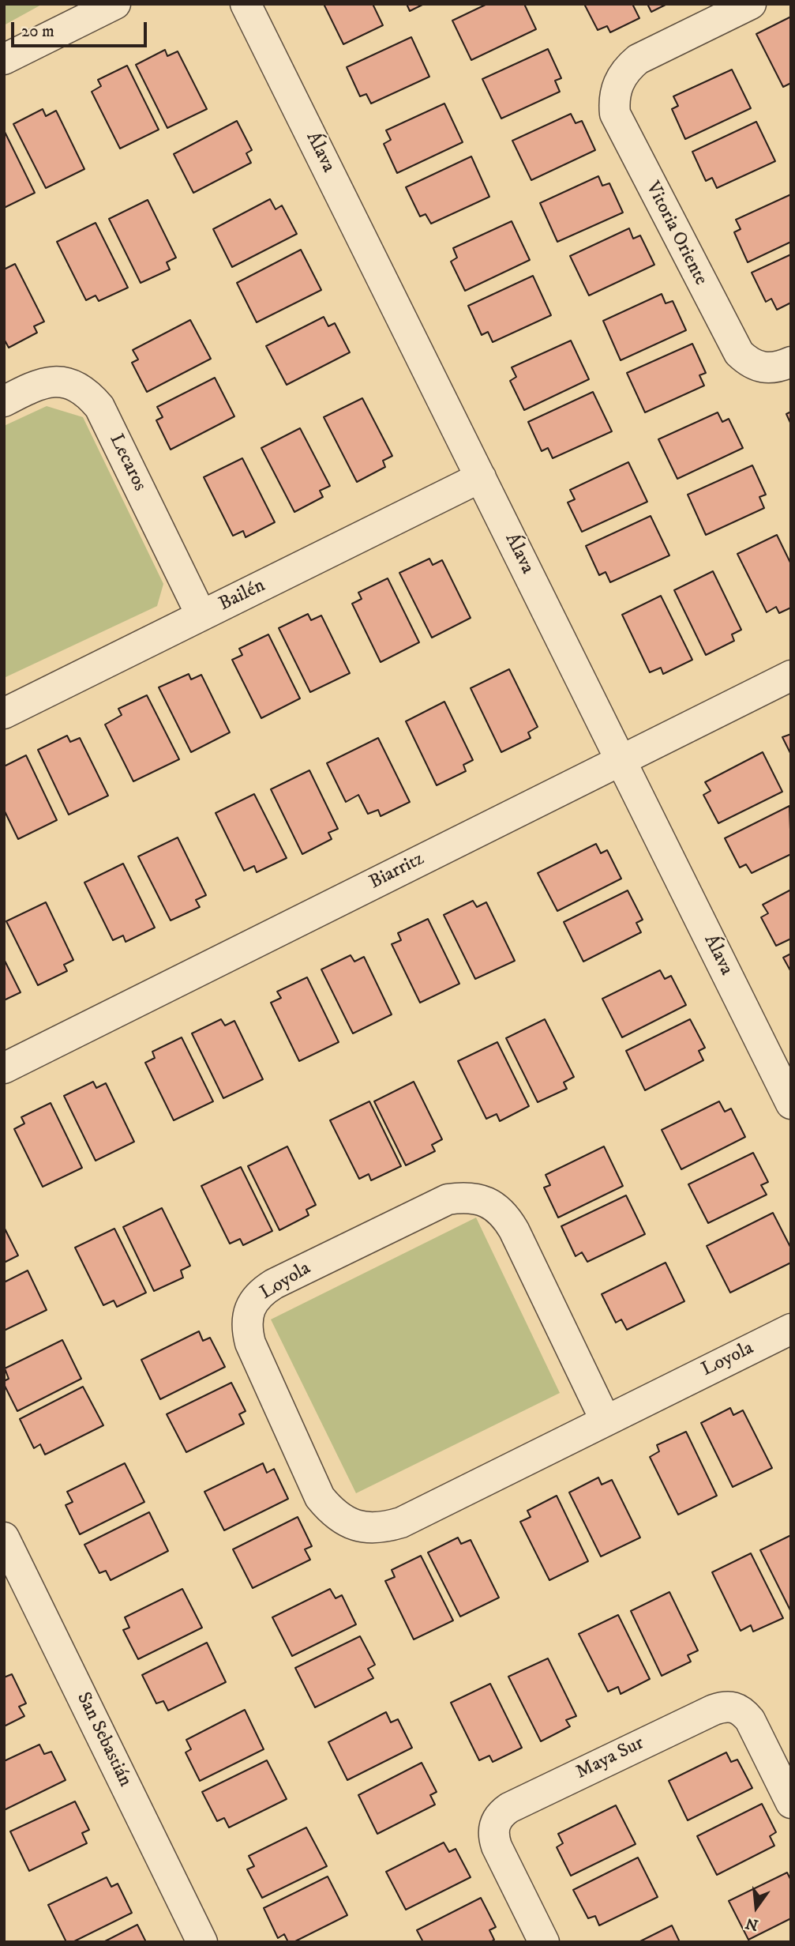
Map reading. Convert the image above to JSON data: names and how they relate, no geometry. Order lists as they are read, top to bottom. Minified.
{"streets":{"street":["Álava","Vitoria Oriente","Lecaros","Bailén","Biarritz","Loyola","San Sebastián","Maya Sur"]},"crossings":[["Álava","Bailén"],["Álava","Biarritz"],["Lecaros","Bailén"]],"scale_bar":"20 m","north":"bottom"}
